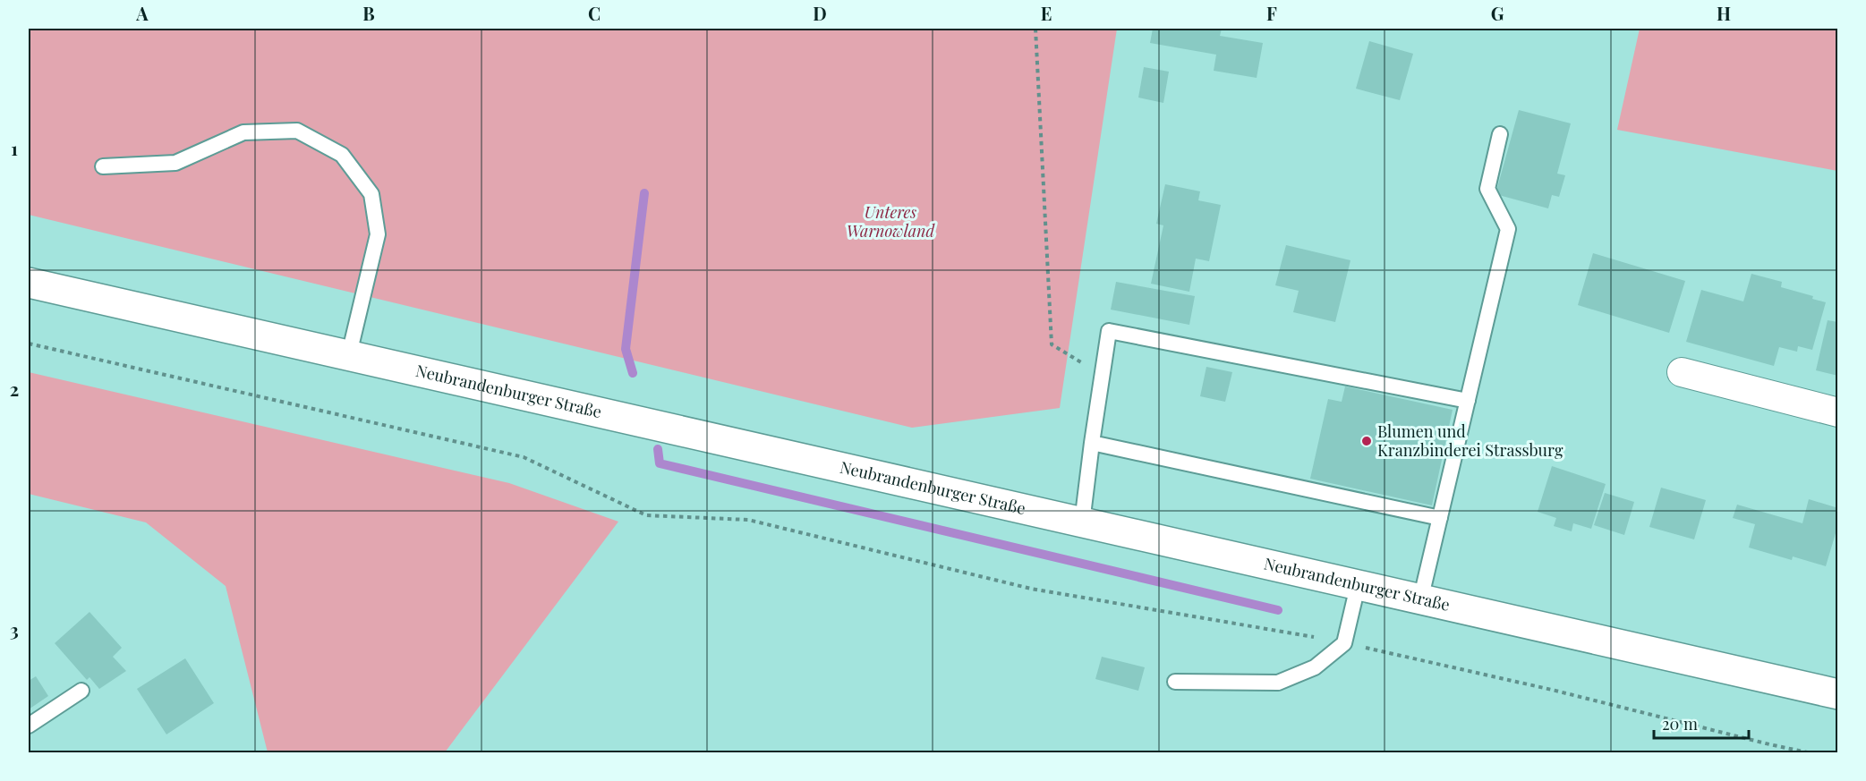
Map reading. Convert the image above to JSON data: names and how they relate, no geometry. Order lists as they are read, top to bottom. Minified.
{"streets":{"main road":["Neubrandenburger Straße"]},"parks":["Unteres Warnowland"],"places":["Blumen und Kranzbinderei Strassburg"],"scale_bar":"20 m","grid":{"columns":["A","B","C","D","E","F","G","H"],"rows":["1","2","3"]}}
